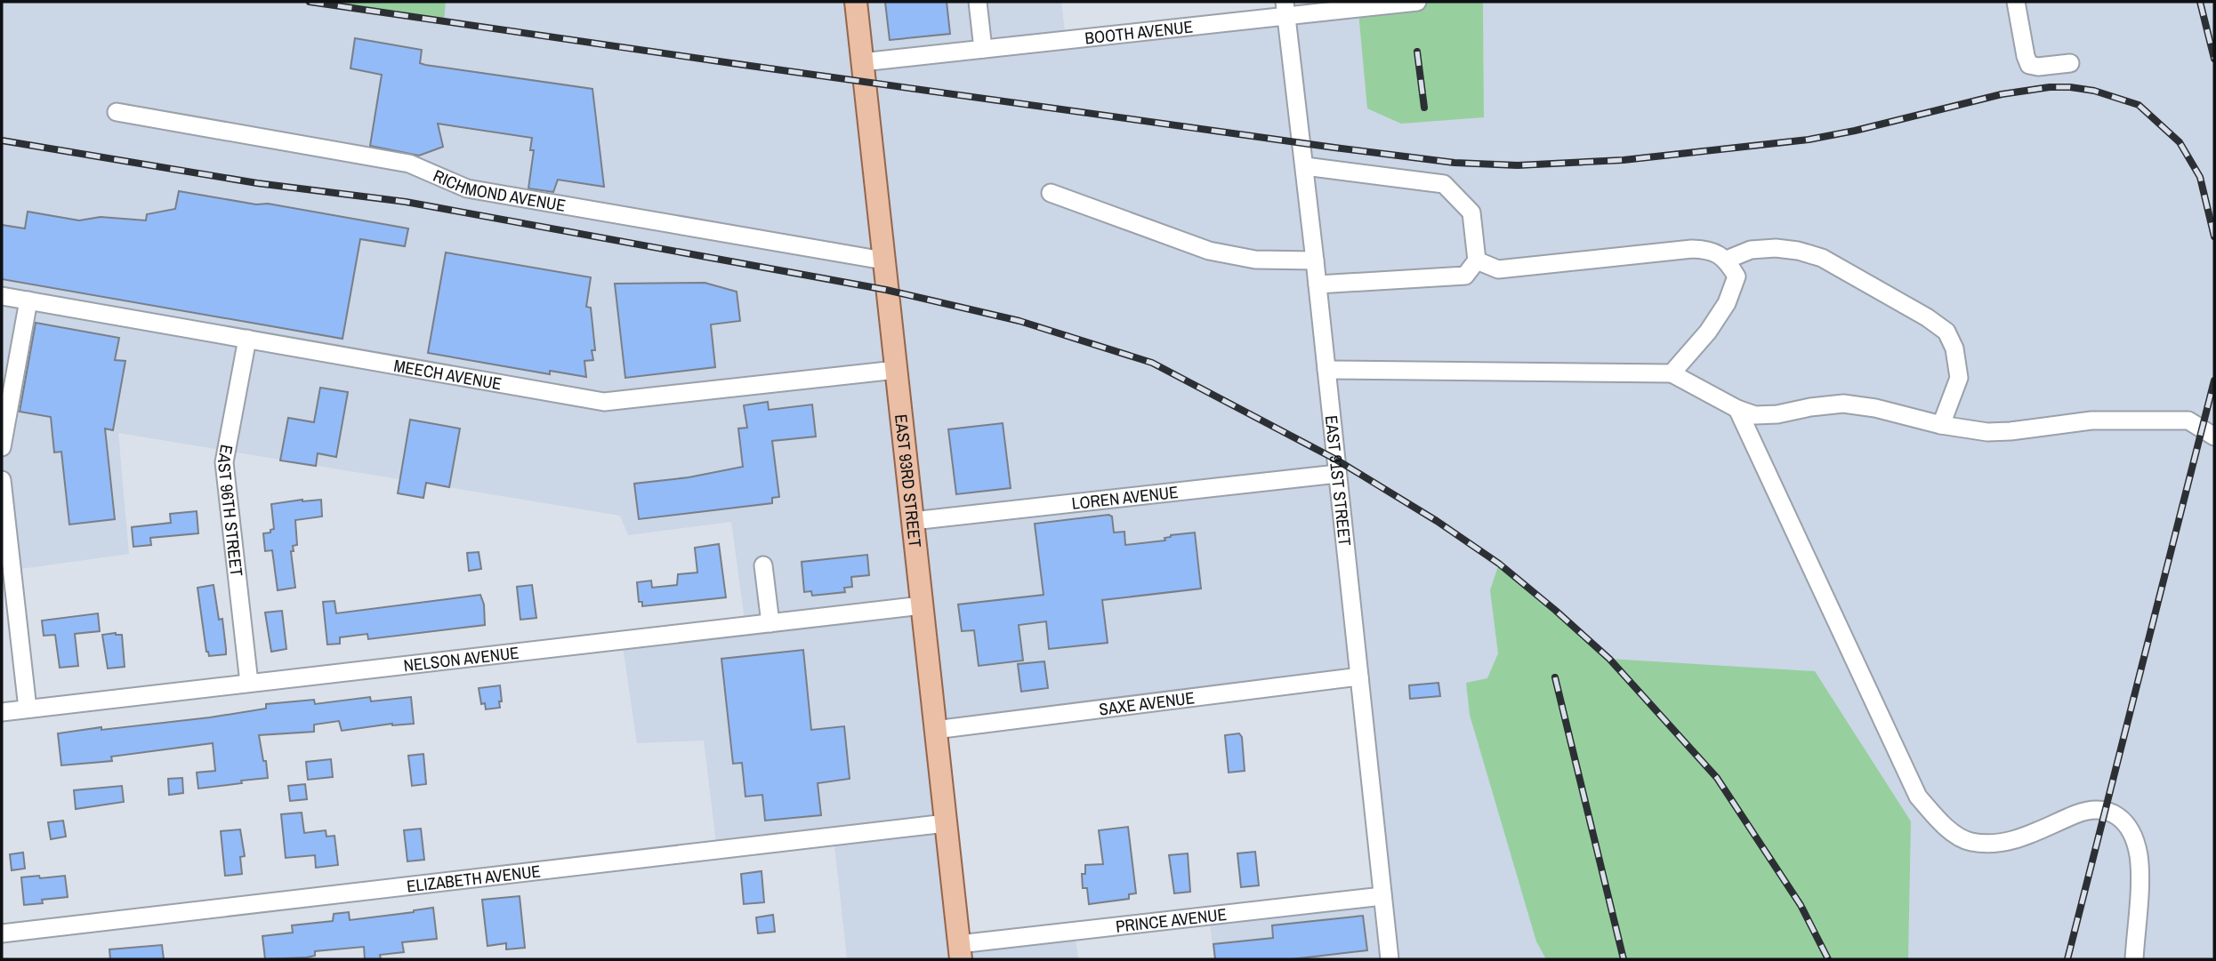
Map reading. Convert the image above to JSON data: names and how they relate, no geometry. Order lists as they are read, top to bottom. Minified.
{"streets":{"main road":["EAST 93RD STREET"],"street":["BOOTH AVENUE","RICHMOND AVENUE","MEECH AVENUE","EAST 91ST STREET","LOREN AVENUE","EAST 96TH STREET","NELSON AVENUE","SAXE AVENUE","ELIZABETH AVENUE","PRINCE AVENUE"]},"crossings":[["BOOTH AVENUE","EAST 91ST STREET"],["BOOTH AVENUE","EAST 93RD STREET"],["RICHMOND AVENUE","EAST 93RD STREET"],["MEECH AVENUE","EAST 93RD STREET"],["MEECH AVENUE","EAST 96TH STREET"],["EAST 91ST STREET","LOREN AVENUE"],["EAST 91ST STREET","SAXE AVENUE"],["EAST 91ST STREET","PRINCE AVENUE"],["EAST 93RD STREET","LOREN AVENUE"],["EAST 93RD STREET","NELSON AVENUE"],["EAST 93RD STREET","SAXE AVENUE"],["EAST 93RD STREET","ELIZABETH AVENUE"],["EAST 93RD STREET","PRINCE AVENUE"],["EAST 96TH STREET","NELSON AVENUE"]]}
